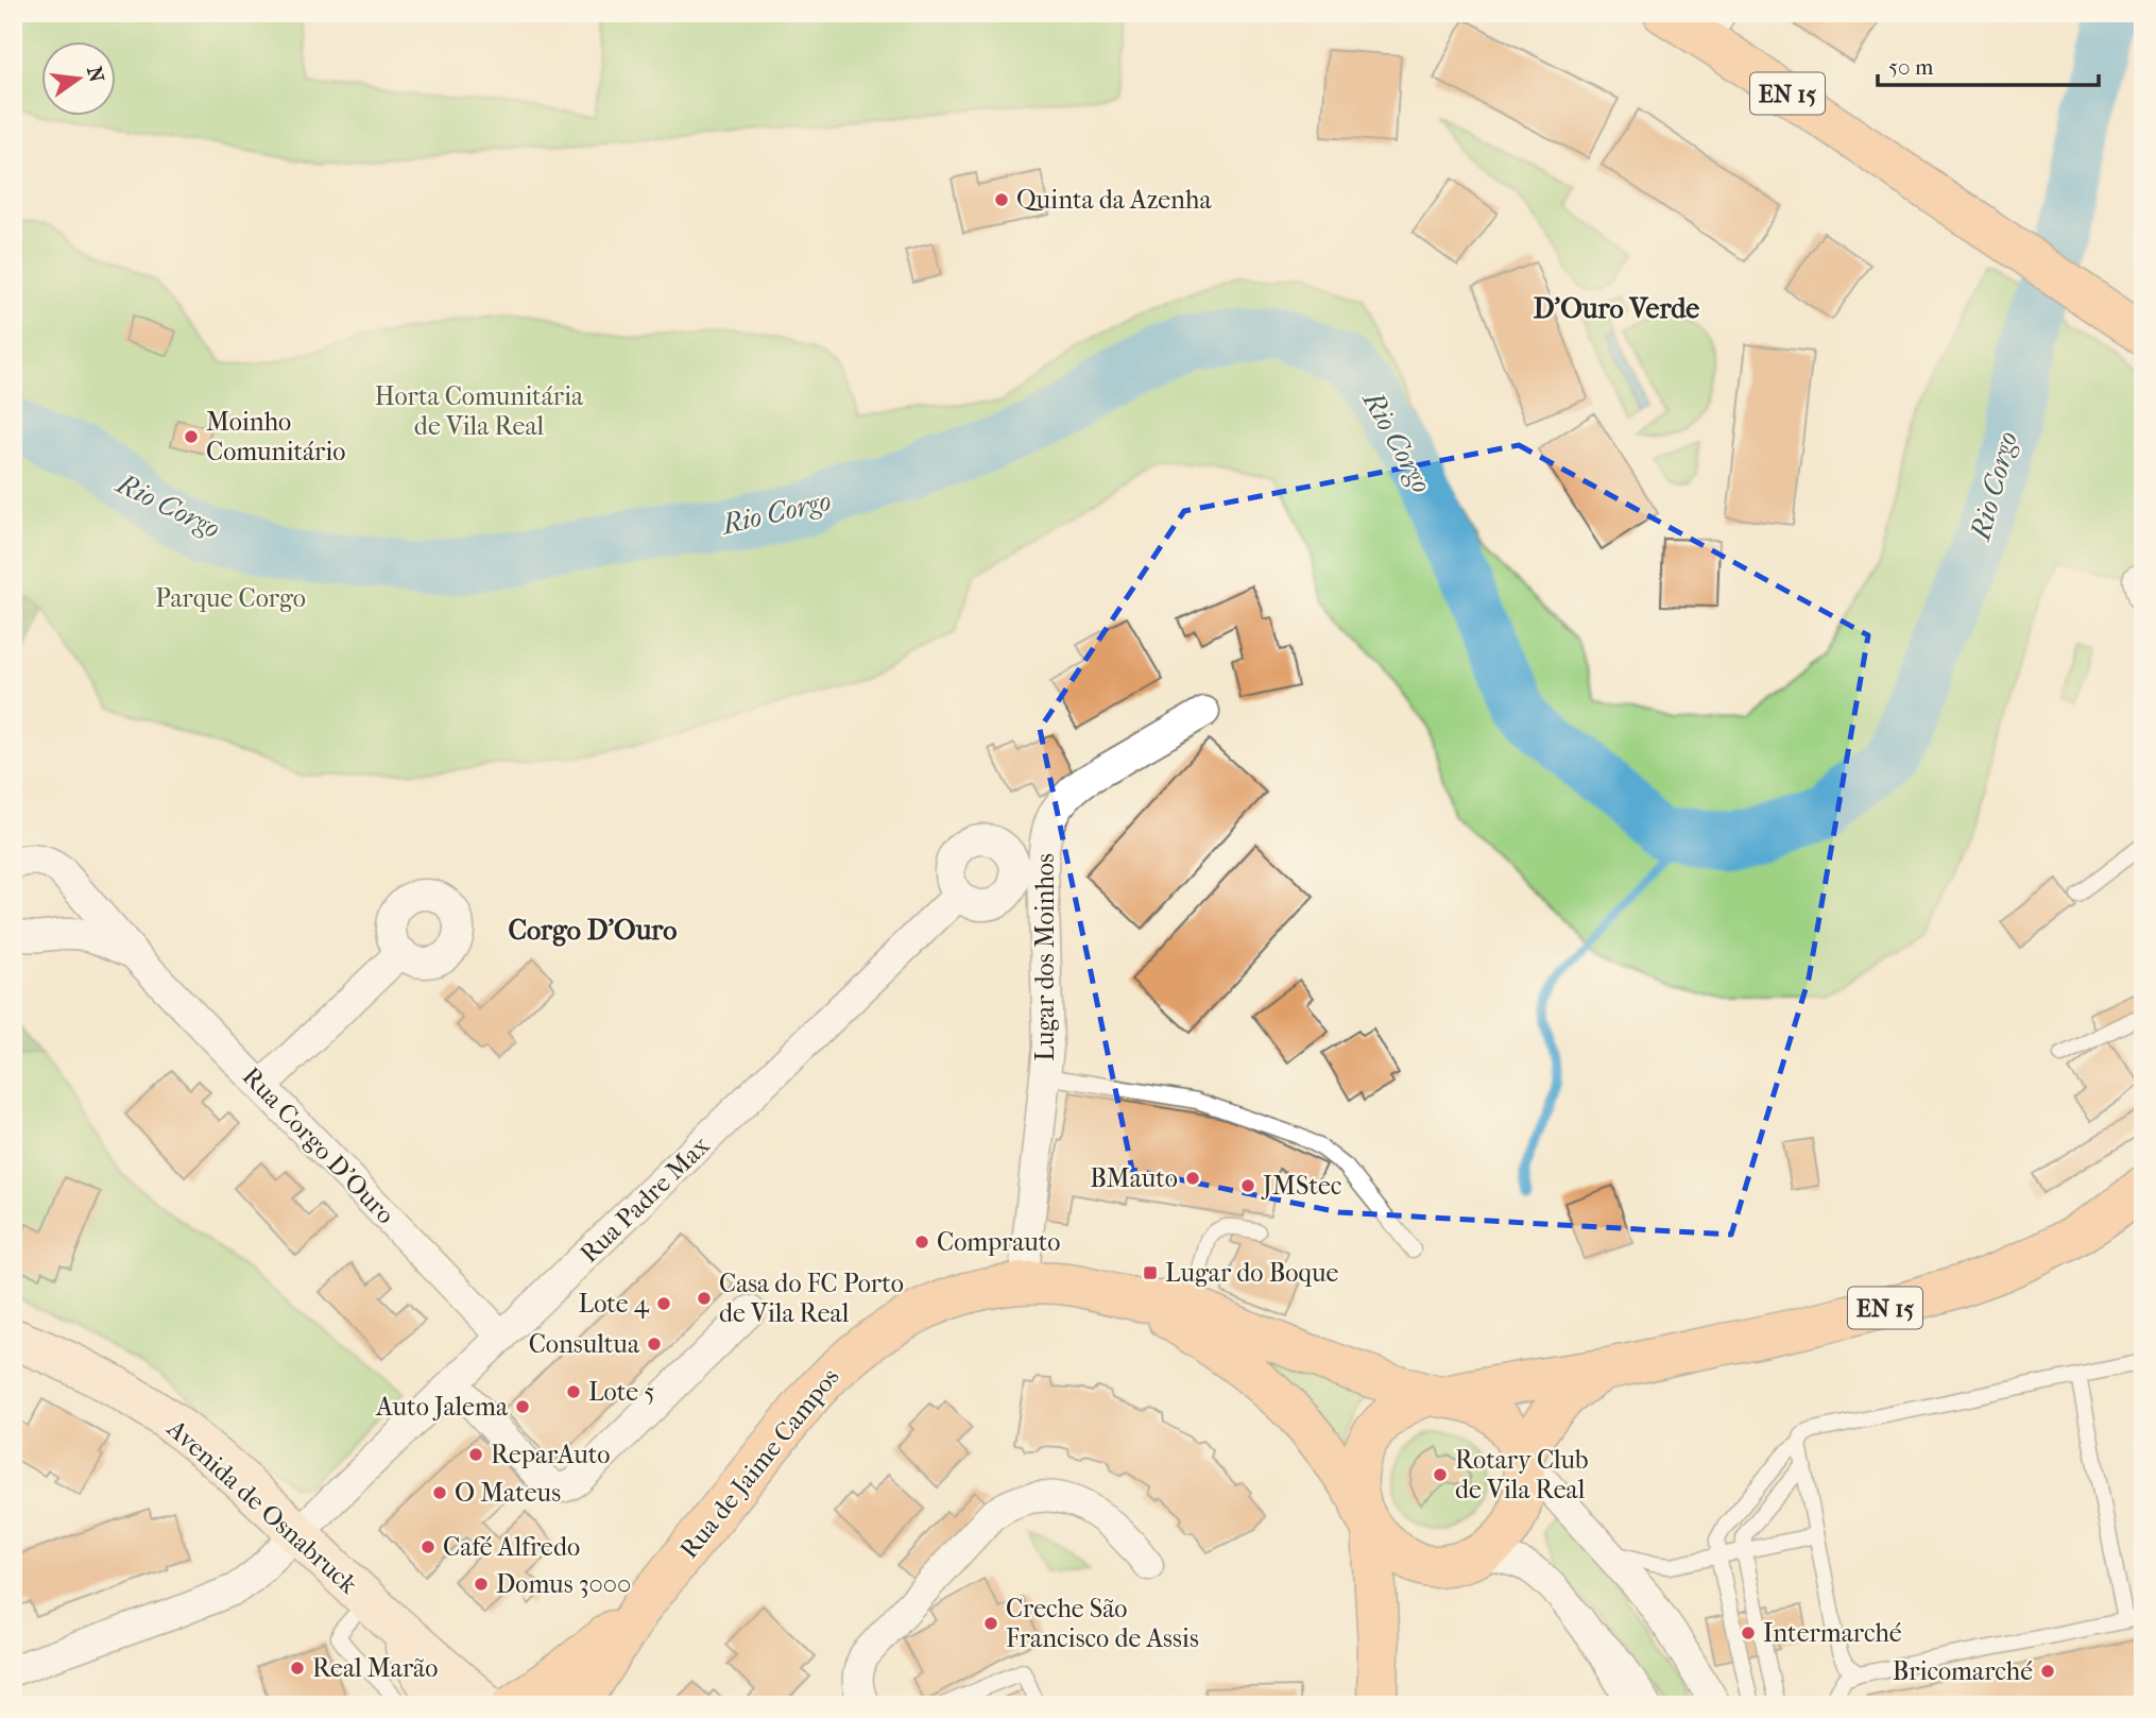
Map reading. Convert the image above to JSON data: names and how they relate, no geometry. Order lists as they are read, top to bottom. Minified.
{"streets":{"main road":["EN 15","Rua de Jaime Campos","Avenida de Osnabruck"],"street":["Lugar dos Moinhos","Rua Corgo D'Ouro","Rua Padre Max"]},"crossings":[["Lugar dos Moinhos","Rua de Jaime Campos"],["Rua Corgo D'Ouro","Rua Padre Max"],["Rua Padre Max","Avenida de Osnabruck"]],"districts":["D'Ouro Verde","Corgo D'Ouro"],"water":["Rio Corgo"],"parks":["Horta Comunitária de Vila Real","Parque Corgo"],"places":{"other":["Quinta da Azenha","Moinho Comunitário","BMauto","JMStec","Comprauto","Casa do FC Porto de Vila Real","Lote 4","Consultua","Lote 5","Auto Jalema","ReparAuto","Rotary Club de Vila Real","O Mateus","Café Alfredo","Domus 3000","Creche São Francisco de Assis","Intermarché","Real Marão","Bricomarché"],"transit":["Lugar do Boque"]},"scale_bar":"50 m","north":"right"}
